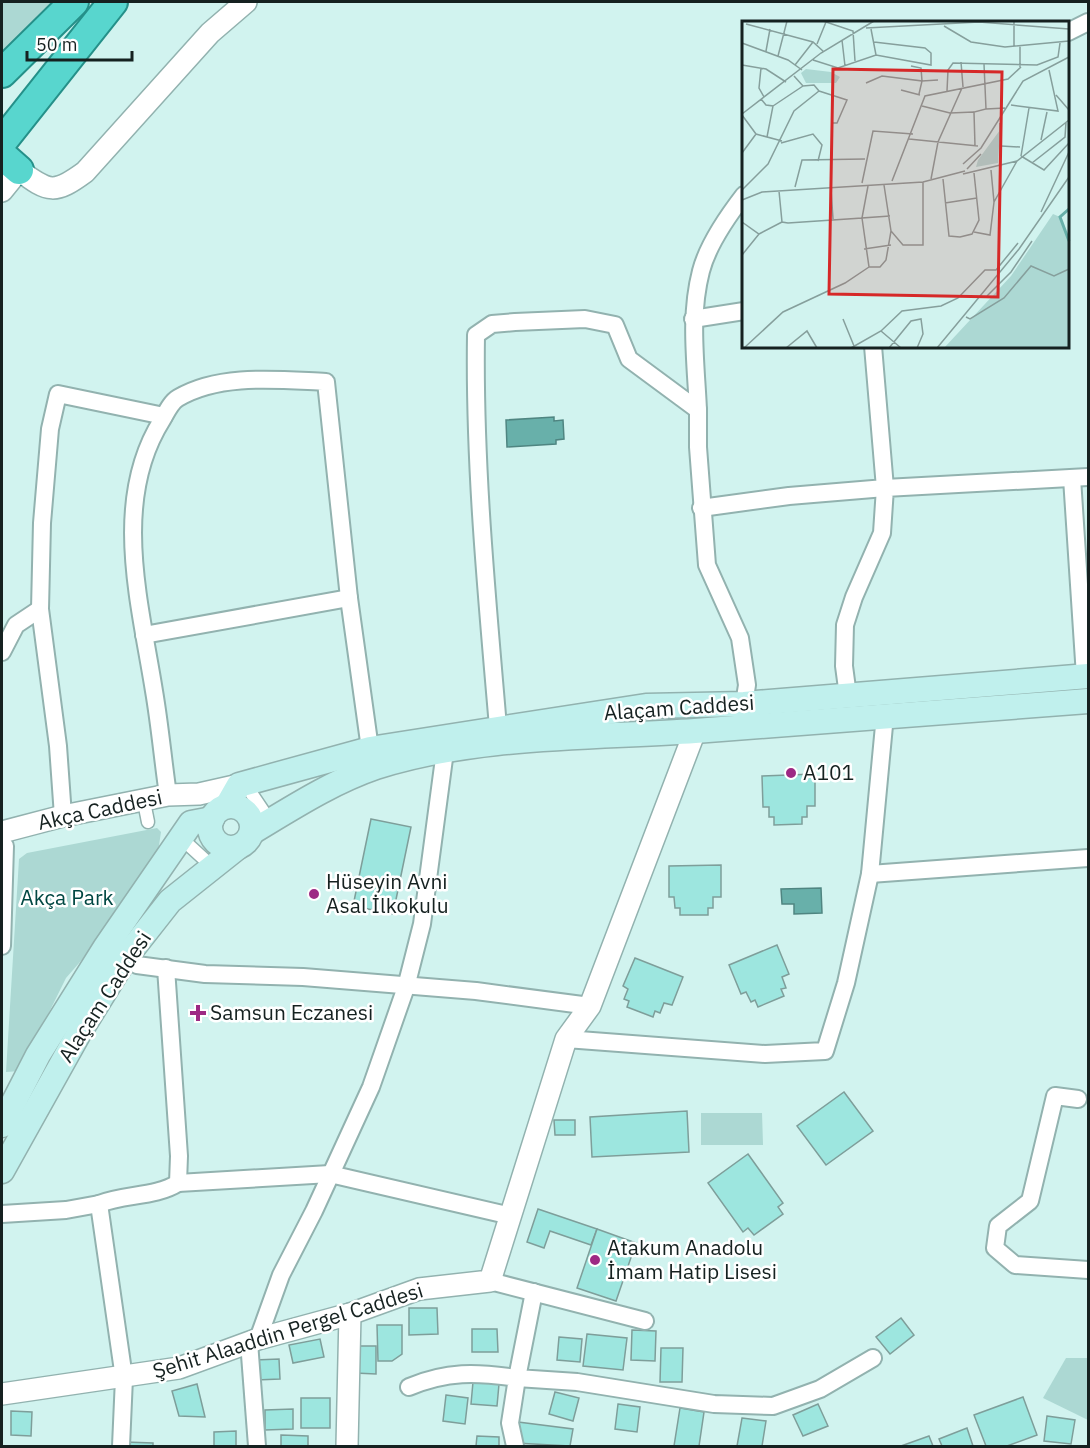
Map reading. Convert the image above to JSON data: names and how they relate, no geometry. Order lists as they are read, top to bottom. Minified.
{"streets":{"main road":["Alaçam Caddesi"],"street":["Akça Caddesi","Şehit Alaaddin Pergel Caddesi"]},"crossings":[["Alaçam Caddesi","Akça Caddesi"]],"parks":["Akça Park"],"places":{"other":["A101","Hüseyin Avni Asal İlkokulu","Atakum Anadolu İmam Hatip Lisesi"],"health":["Samsun Eczanesi"]},"scale_bar":"50 m"}
